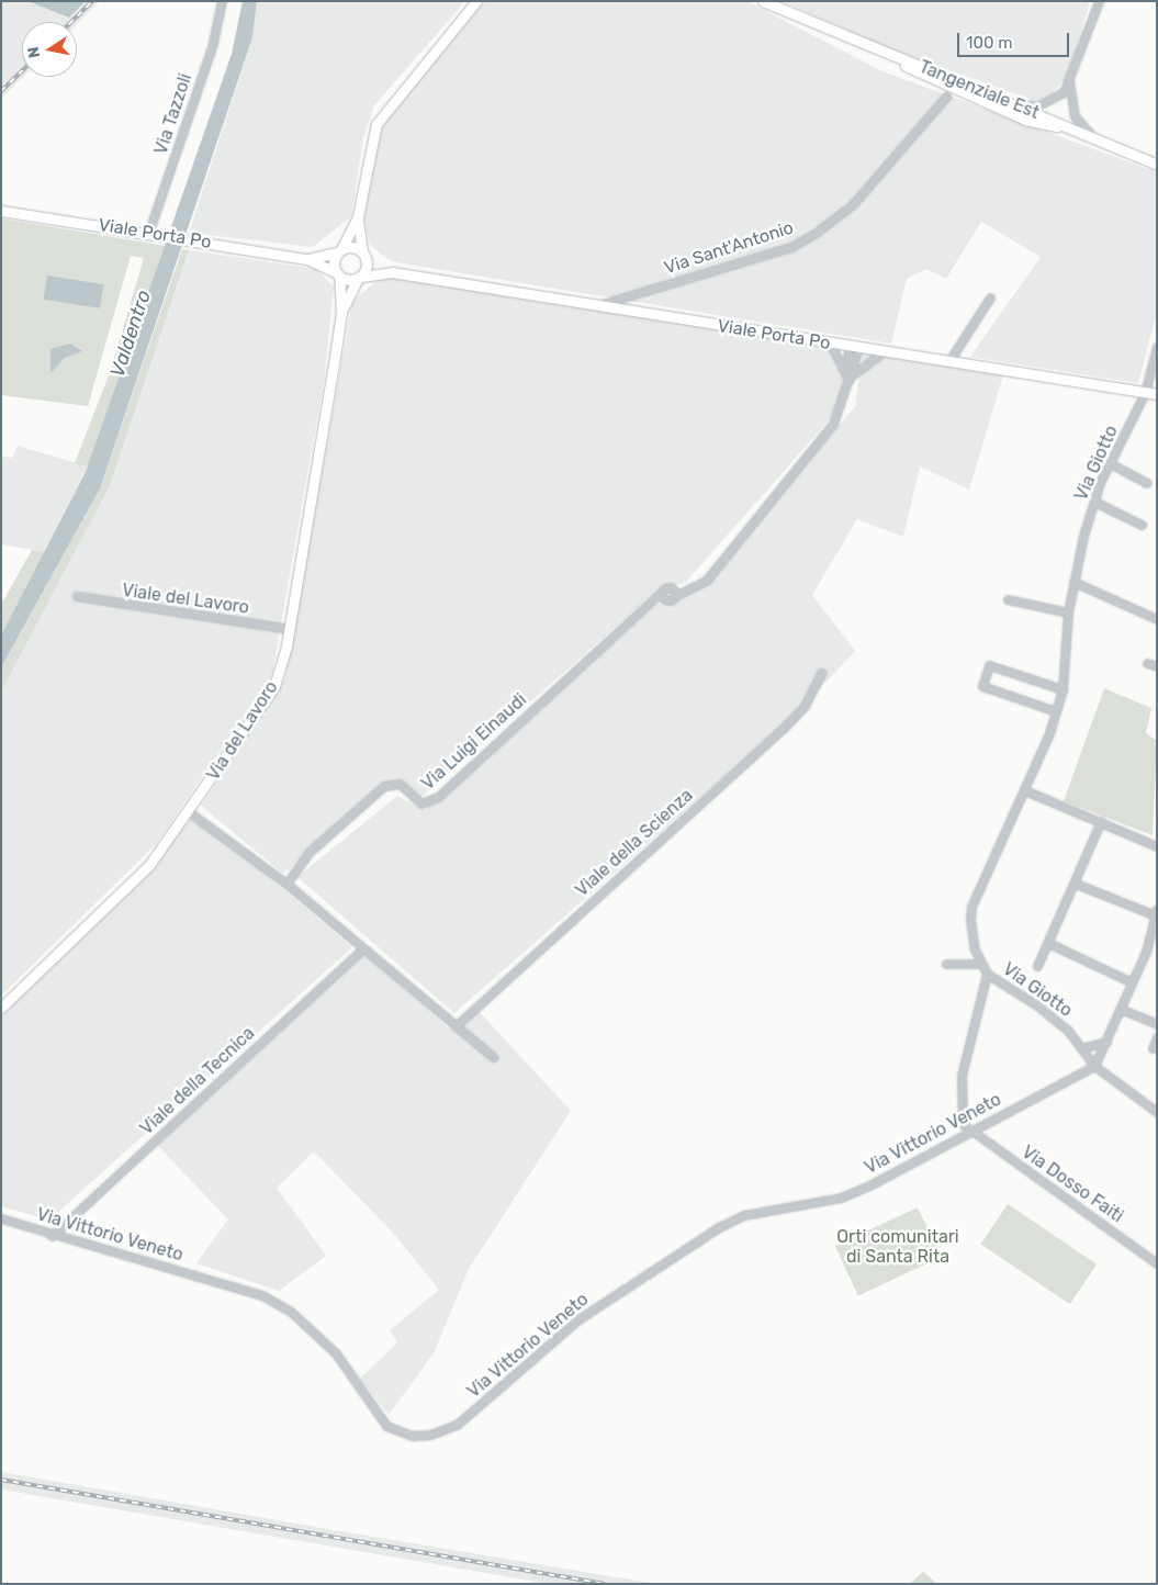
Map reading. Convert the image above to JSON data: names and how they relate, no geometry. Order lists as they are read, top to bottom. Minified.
{"streets":{"main road":["Tangenziale Est","Viale Porta Po","Via del Lavoro"],"street":["Via Tazzoli","Via Sant'Antonio","Via Giotto","Viale del Lavoro","Via Luigi Einaudi","Viale della Scienza","Viale della Tecnica","Via Vittorio Veneto","Via Dosso Faiti"]},"crossings":[["Via Tazzoli","Viale Porta Po"],["Viale Porta Po","Via Sant'Antonio"],["Viale Porta Po","Via Giotto"],["Via Giotto","Via Vittorio Veneto"],["Viale del Lavoro","Via del Lavoro"],["Viale della Tecnica","Via Vittorio Veneto"],["Via Vittorio Veneto","Via Dosso Faiti"]],"water":["Valdentro"],"parks":["Orti comunitari di Santa Rita"],"scale_bar":"100 m","north":"left"}
